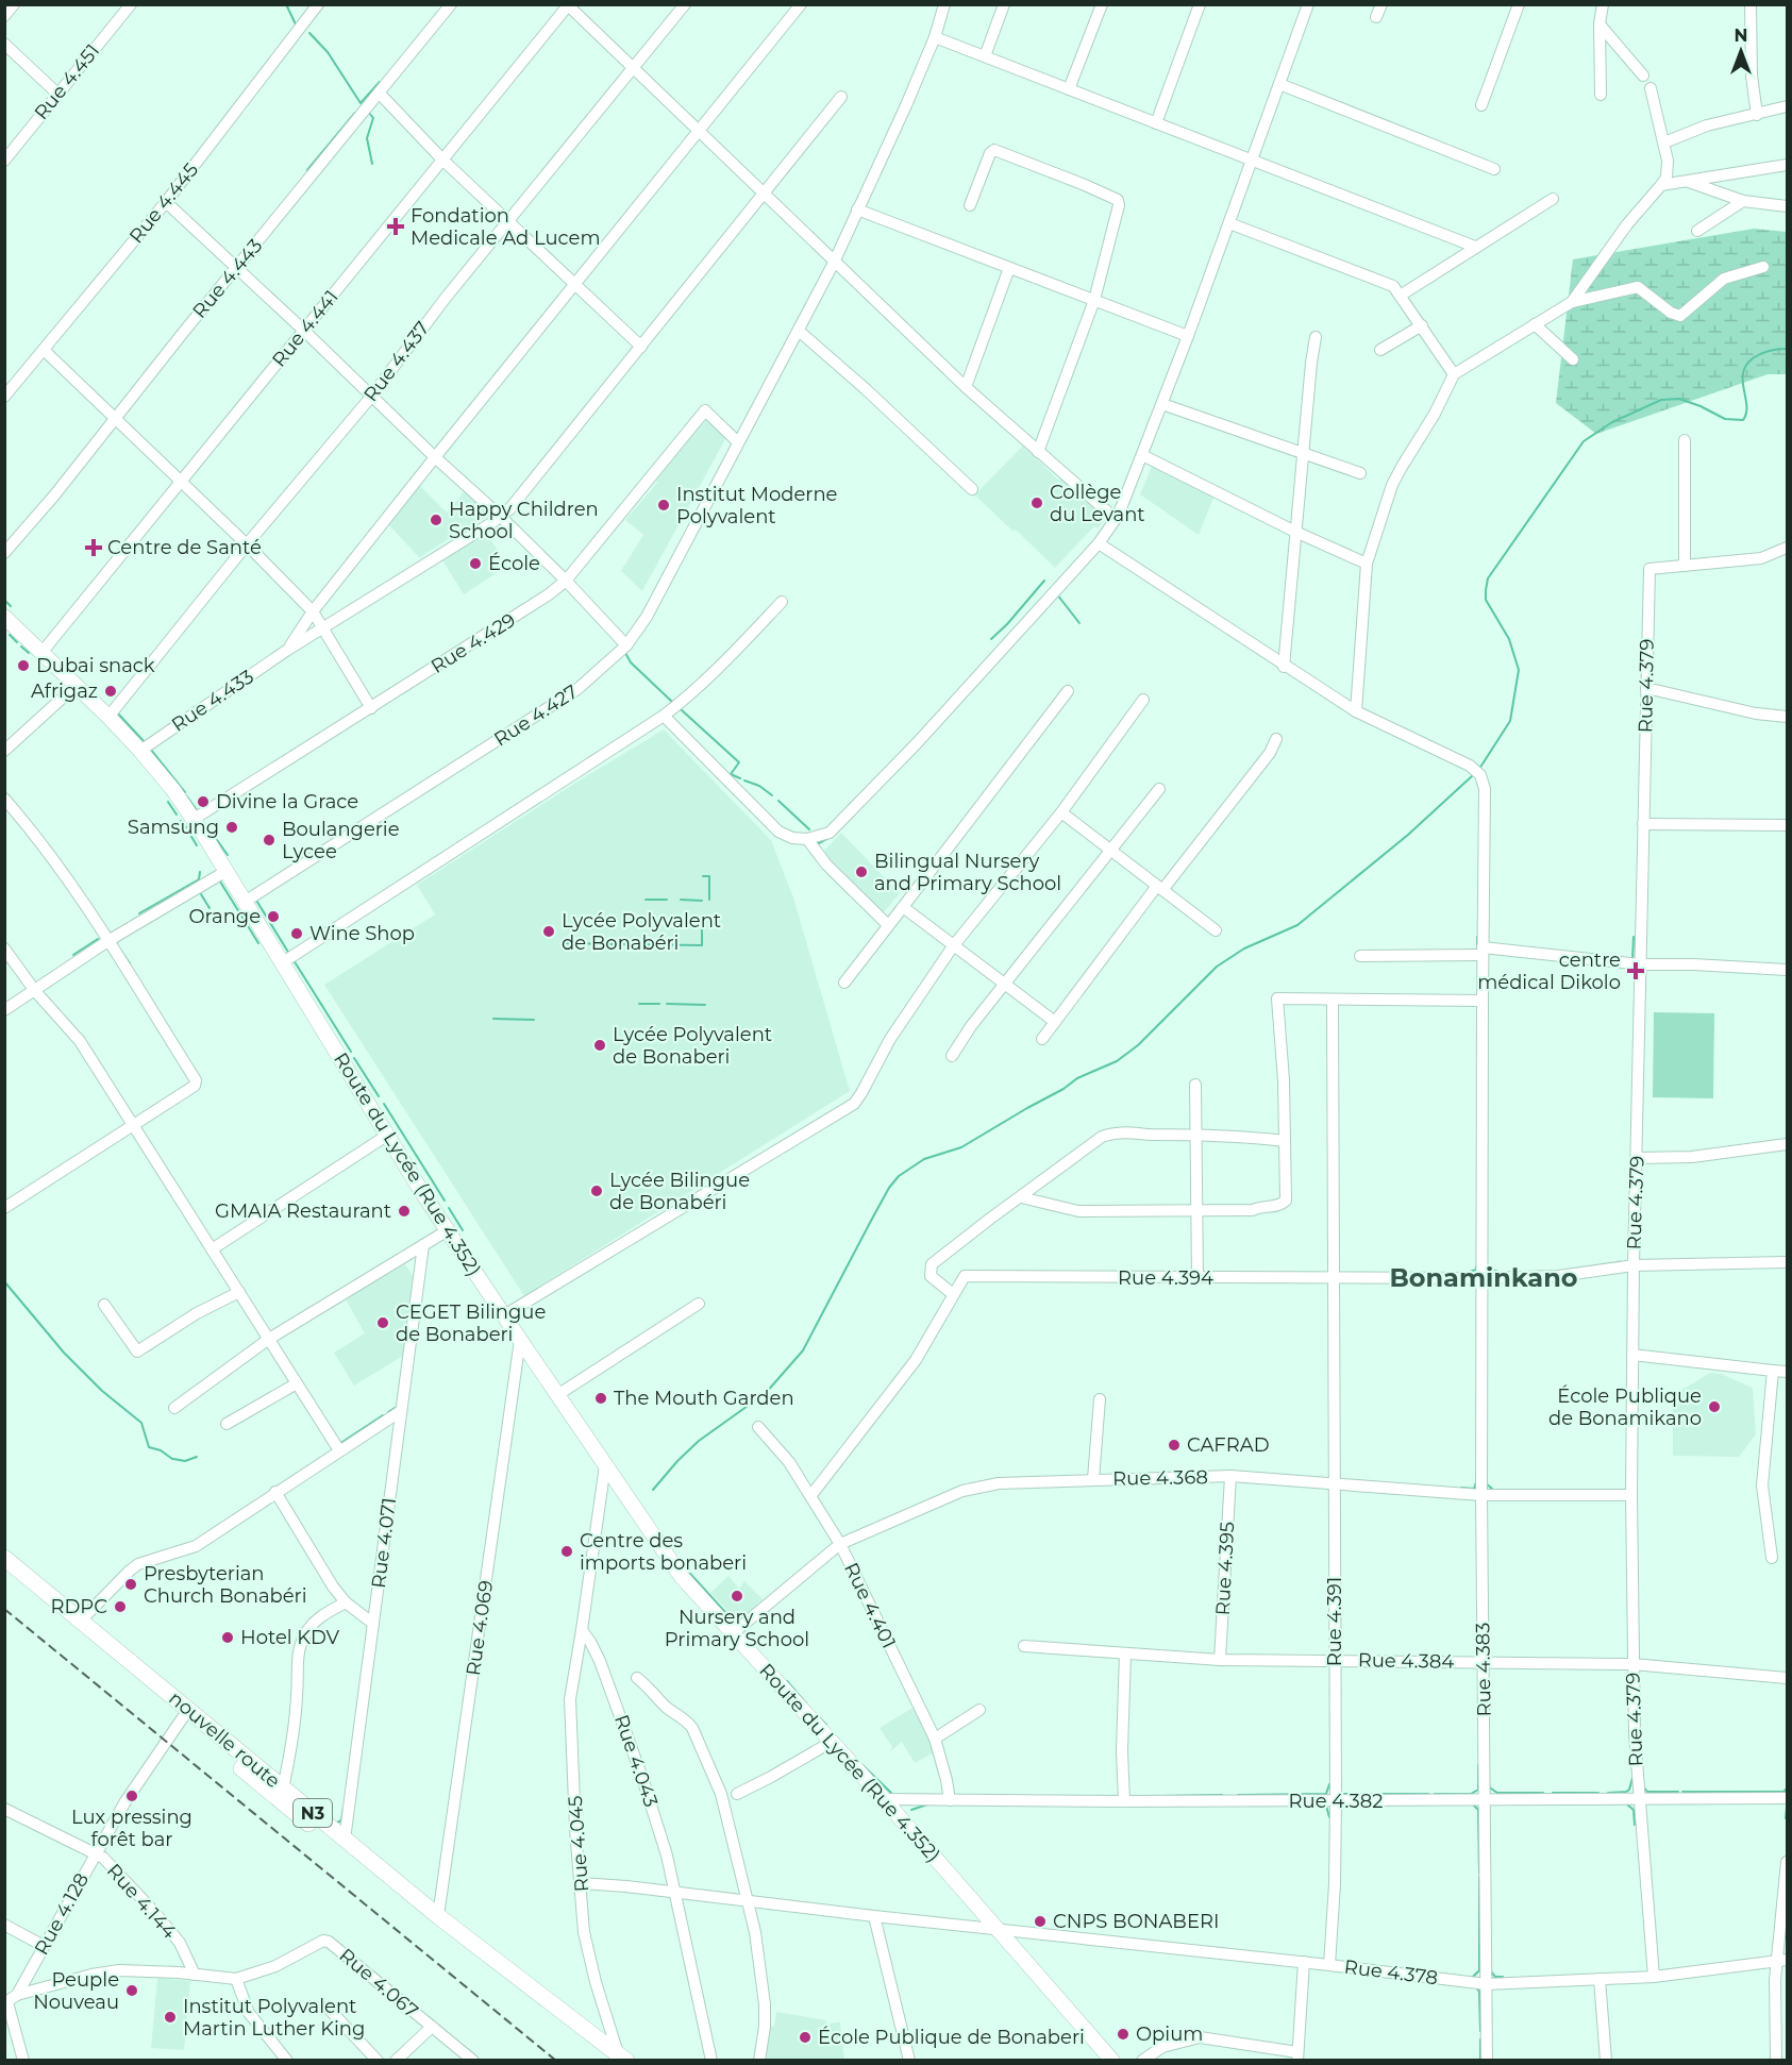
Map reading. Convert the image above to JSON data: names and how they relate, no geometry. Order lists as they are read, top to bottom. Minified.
{"streets":{"highway":["nouvelle route","N3"],"main road":["Route du Lycée (Rue 4.352)"],"street":["Rue 4.451","Rue 4.445","Rue 4.443","Rue 4.441","Rue 4.437","Rue 4.429","Rue 4.379","Rue 4.433","Rue 4.427","Rue 4.394","Rue 4.368","Rue 4.071","Rue 4.395","Rue 4.401","Rue 4.391","Rue 4.069","Rue 4.384","Rue 4.383","Rue 4.043","Rue 4.382","Rue 4.045","Rue 4.144","Rue 4.128","Rue 4.378","Rue 4.067"]},"crossings":[["Rue 4.441","Route du Lycée (Rue 4.352)"],["Rue 4.437","Route du Lycée (Rue 4.352)"],["Rue 4.429","Rue 4.427"],["Rue 4.429","Route du Lycée (Rue 4.352)"],["Rue 4.379","Rue 4.394"],["Rue 4.379","Rue 4.368"],["Rue 4.379","Rue 4.384"],["Rue 4.379","Rue 4.382"],["Rue 4.379","Rue 4.378"],["Rue 4.433","Route du Lycée (Rue 4.352)"],["Rue 4.427","Route du Lycée (Rue 4.352)"],["Route du Lycée (Rue 4.352)","Rue 4.368"],["Route du Lycée (Rue 4.352)","Rue 4.069"],["Route du Lycée (Rue 4.352)","Rue 4.382"],["Route du Lycée (Rue 4.352)","Rue 4.378"],["Rue 4.394","Rue 4.401"],["Rue 4.394","Rue 4.391"],["Rue 4.394","Rue 4.383"],["Rue 4.368","Rue 4.395"],["Rue 4.368","Rue 4.401"],["Rue 4.368","Rue 4.391"],["Rue 4.368","Rue 4.383"],["Rue 4.071","nouvelle route"],["Rue 4.395","Rue 4.384"],["Rue 4.401","Rue 4.382"],["Rue 4.391","Rue 4.384"],["Rue 4.391","Rue 4.382"],["Rue 4.391","Rue 4.378"],["Rue 4.069","nouvelle route"],["Rue 4.384","Rue 4.383"],["Rue 4.383","Rue 4.382"],["Rue 4.383","Rue 4.378"],["nouvelle route","Rue 4.045"],["nouvelle route","Rue 4.128"],["Rue 4.043","Rue 4.045"],["Rue 4.043","Rue 4.378"],["Rue 4.045","Rue 4.378"],["Rue 4.144","Rue 4.128"],["Rue 4.144","Rue 4.067"],["Rue 4.128","Rue 4.067"]],"districts":["Bonaminkano"],"places":{"health":["Fondation Medicale Ad Lucem","Centre de Santé","centre médical Dikolo"],"other":["Collège du Levant","Institut Moderne Polyvalent","Happy Children School","École","Dubai snack","Afrigaz","Divine la Grace","Samsung","Boulangerie Lycee","Bilingual Nursery and Primary School","Orange","Lycée Polyvalent de Bonabéri","Wine Shop","Lycée Polyvalent de Bonaberi","Lycée Bilingue de Bonabéri","GMAIA Restaurant","CEGET Bilingue de Bonaberi","The Mouth Garden","École Publique de Bonamikano","CAFRAD","Centre des imports bonaberi","Presbyterian Church Bonabéri","Nursery and Primary School","RDPC","Hotel KDV","Lux pressing forêt bar","CNPS BONABERI","Peuple Nouveau","Institut Polyvalent Martin Luther King","Opium","École Publique de Bonaberi"]},"north":"top"}
